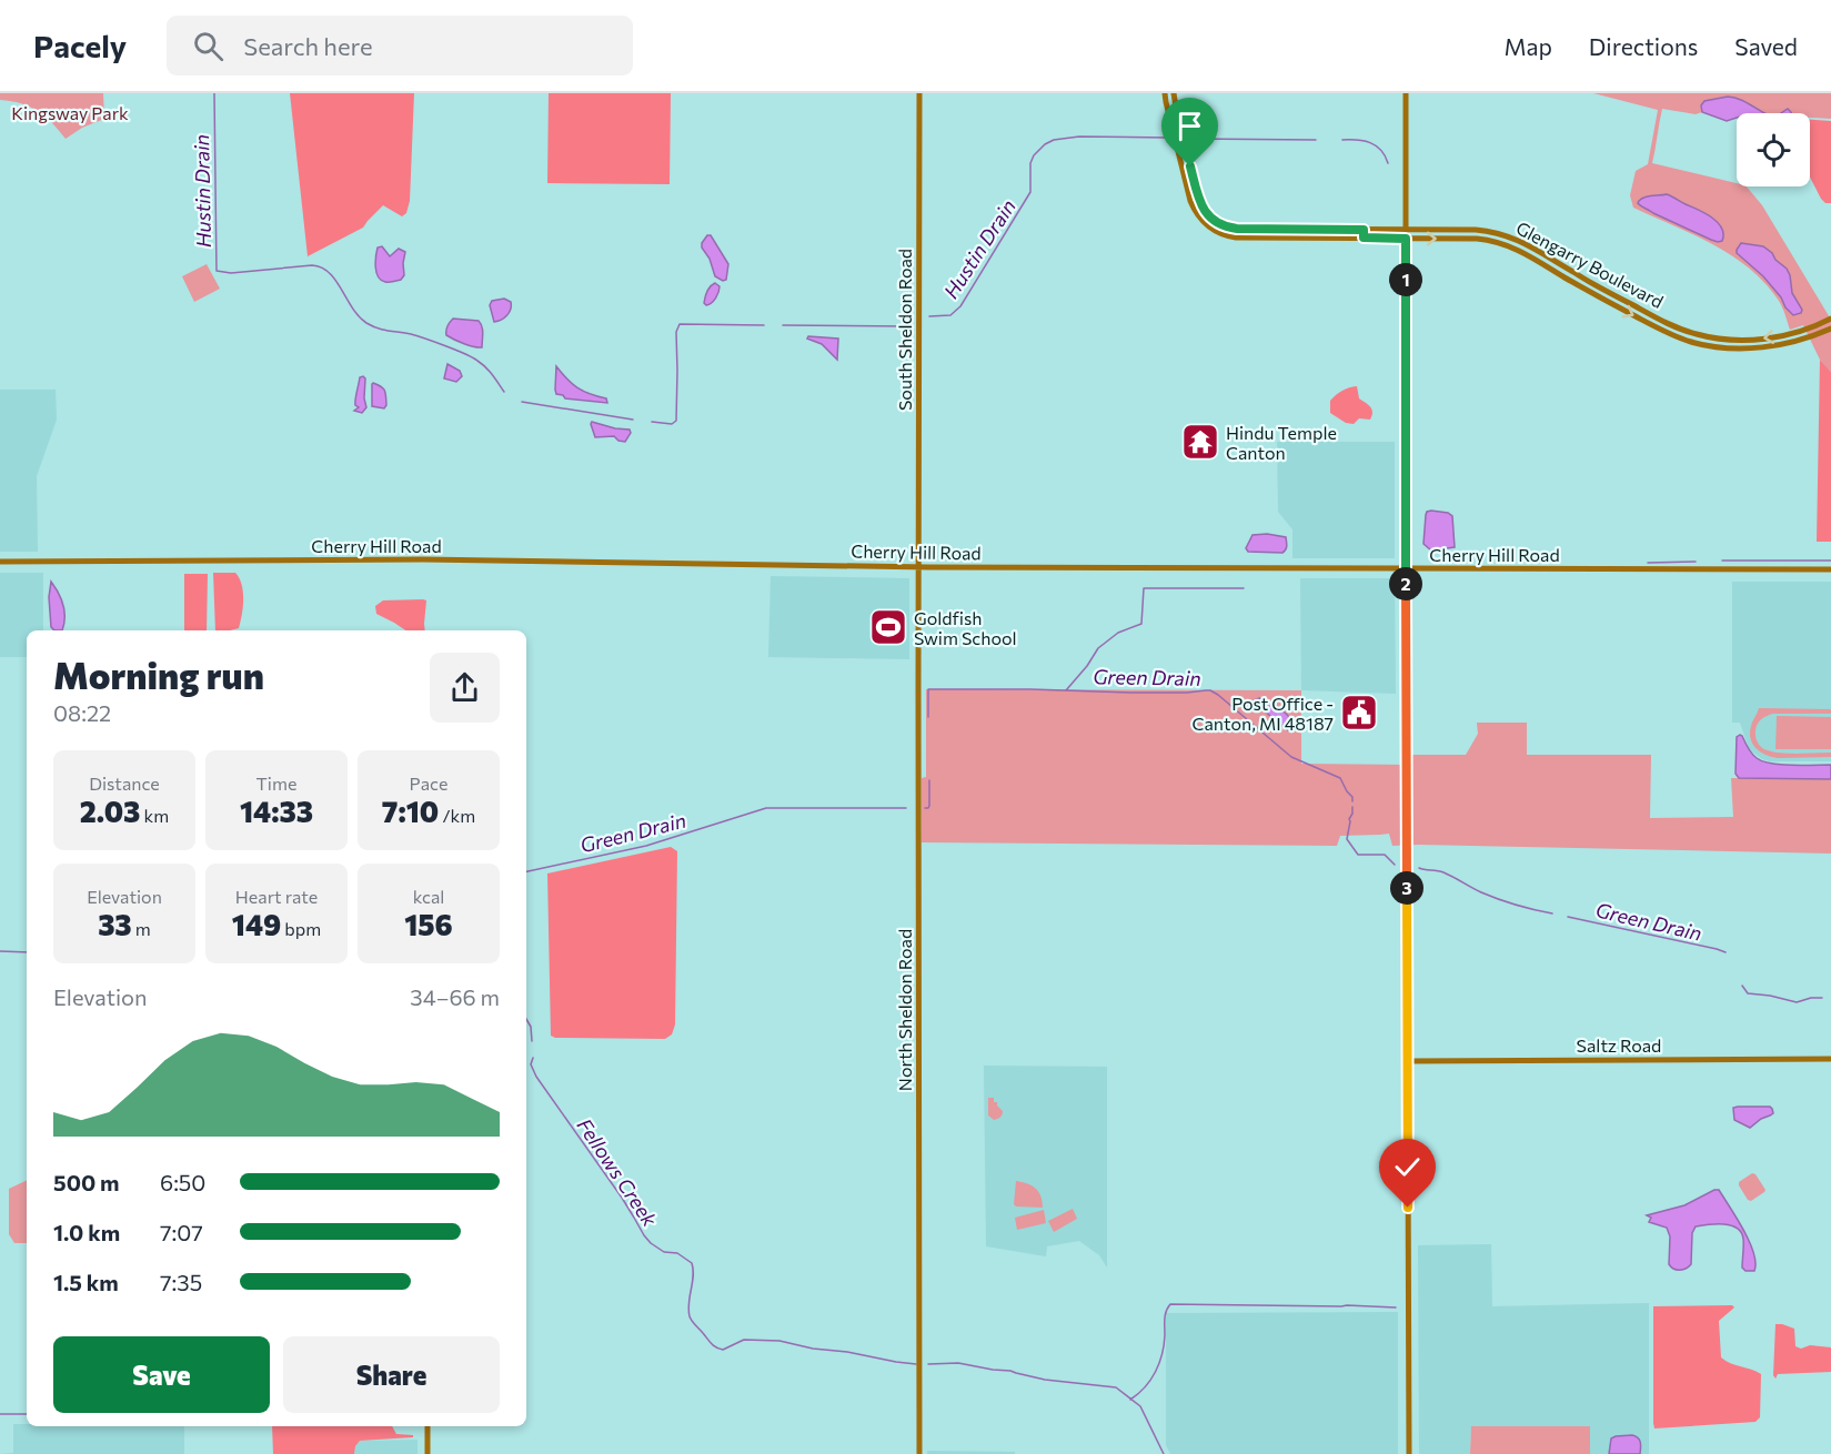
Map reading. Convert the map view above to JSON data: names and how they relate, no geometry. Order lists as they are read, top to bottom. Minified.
{"streets":{"street":["Glengarry Boulevard","South Sheldon Road","Cherry Hill Road","North Sheldon Road","Saltz Road"]},"crossings":[["South Sheldon Road","Cherry Hill Road"],["South Sheldon Road","North Sheldon Road"],["Cherry Hill Road","North Sheldon Road"]],"water":["Hustin Drain","Green Drain","Fellows Creek"],"parks":["Kingsway Park"],"places":{"temple":["Hindu Temple Canton"],"sports":["Goldfish Swim School"],"public building":["Post Office - Canton, MI 48187"]},"page":{"header":"Pacely","search":"Search here","nav":["Map","Directions","Saved"],"pins":["1","2","3"],"heading":["Morning run","08:22"],"stats":[["Distance","2.03 km"],["Time","14:33"],["Pace","7:10 /km"],["Elevation","33 m"],["Heart rate","149 bpm"],["kcal","156"]],"chart":["Elevation","34–66 m"],"list":[{"name":"500 m","note":"6:50"},{"name":"1.0 km","note":"7:07"},{"name":"1.5 km","note":"7:35"}],"buttons":["Save","Share"]}}
